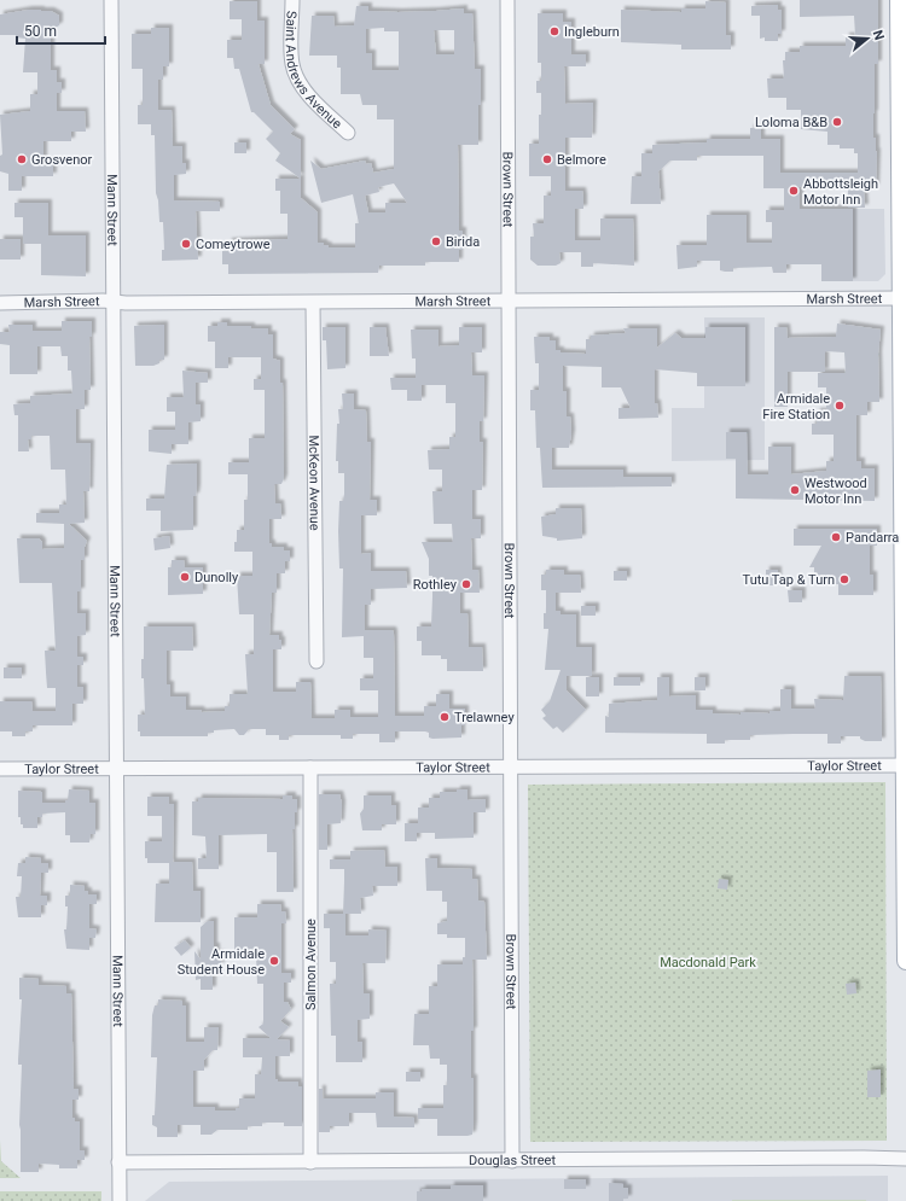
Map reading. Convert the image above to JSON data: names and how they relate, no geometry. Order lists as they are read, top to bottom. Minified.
{"streets":{"street":["Saint Andrews Avenue","Brown Street","Mann Street","Marsh Street","McKeon Avenue","Taylor Street","Salmon Avenue","Douglas Street"]},"crossings":[["Brown Street","Marsh Street"],["Brown Street","Taylor Street"],["Brown Street","Douglas Street"],["Mann Street","Marsh Street"],["Mann Street","Taylor Street"],["Mann Street","Douglas Street"],["Marsh Street","McKeon Avenue"],["Taylor Street","Salmon Avenue"],["Salmon Avenue","Douglas Street"]],"parks":["Macdonald Park"],"places":["Ingleburn","Loloma B&B","Grosvenor","Belmore","Abbottsleigh Motor Inn","Birida","Comeytrowe","Armidale Fire Station","Westwood Motor Inn","Pandarra","Dunolly","Tutu Tap & Turn","Rothley","Trelawney","Armidale Student House"],"scale_bar":"50 m","north":"right"}
